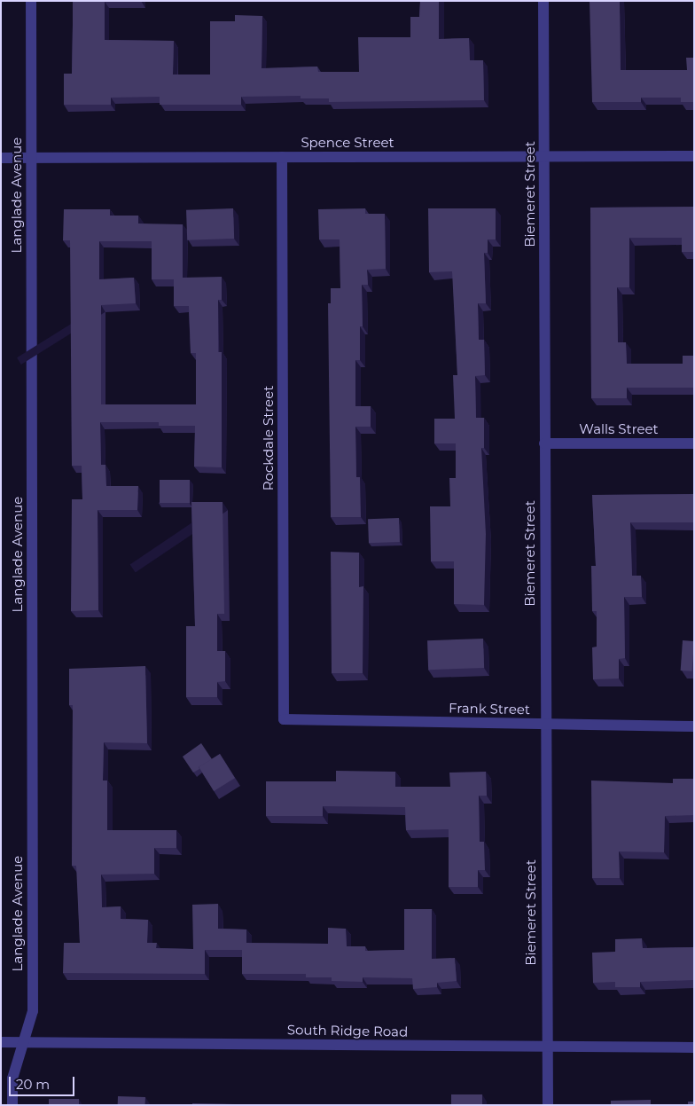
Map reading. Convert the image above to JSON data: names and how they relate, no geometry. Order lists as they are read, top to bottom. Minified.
{"streets":{"street":["Spence Street","Biemeret Street","Langlade Avenue","Walls Street","Rockdale Street","Frank Street","South Ridge Road"]},"crossings":[["Spence Street","Biemeret Street"],["Spence Street","Langlade Avenue"],["Spence Street","Rockdale Street"],["Biemeret Street","Walls Street"],["Biemeret Street","Frank Street"],["Biemeret Street","South Ridge Road"],["Langlade Avenue","South Ridge Road"],["Rockdale Street","Frank Street"]],"scale_bar":"20 m"}
